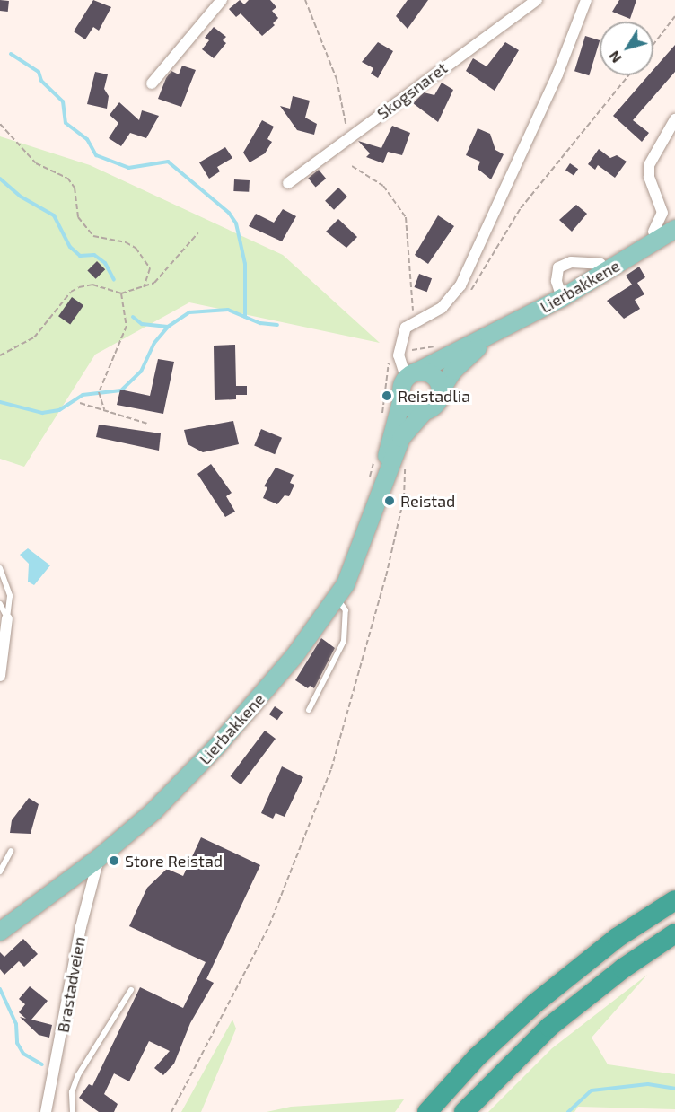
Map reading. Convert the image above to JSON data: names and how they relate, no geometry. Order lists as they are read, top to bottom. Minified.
{"streets":{"main road":["Lierbakkene"],"street":["Skogsnaret","Brastadveien"]},"crossings":[["Lierbakkene","Brastadveien"]],"places":["Reistadlia","Reistad","Store Reistad"],"north":"bottom left"}
